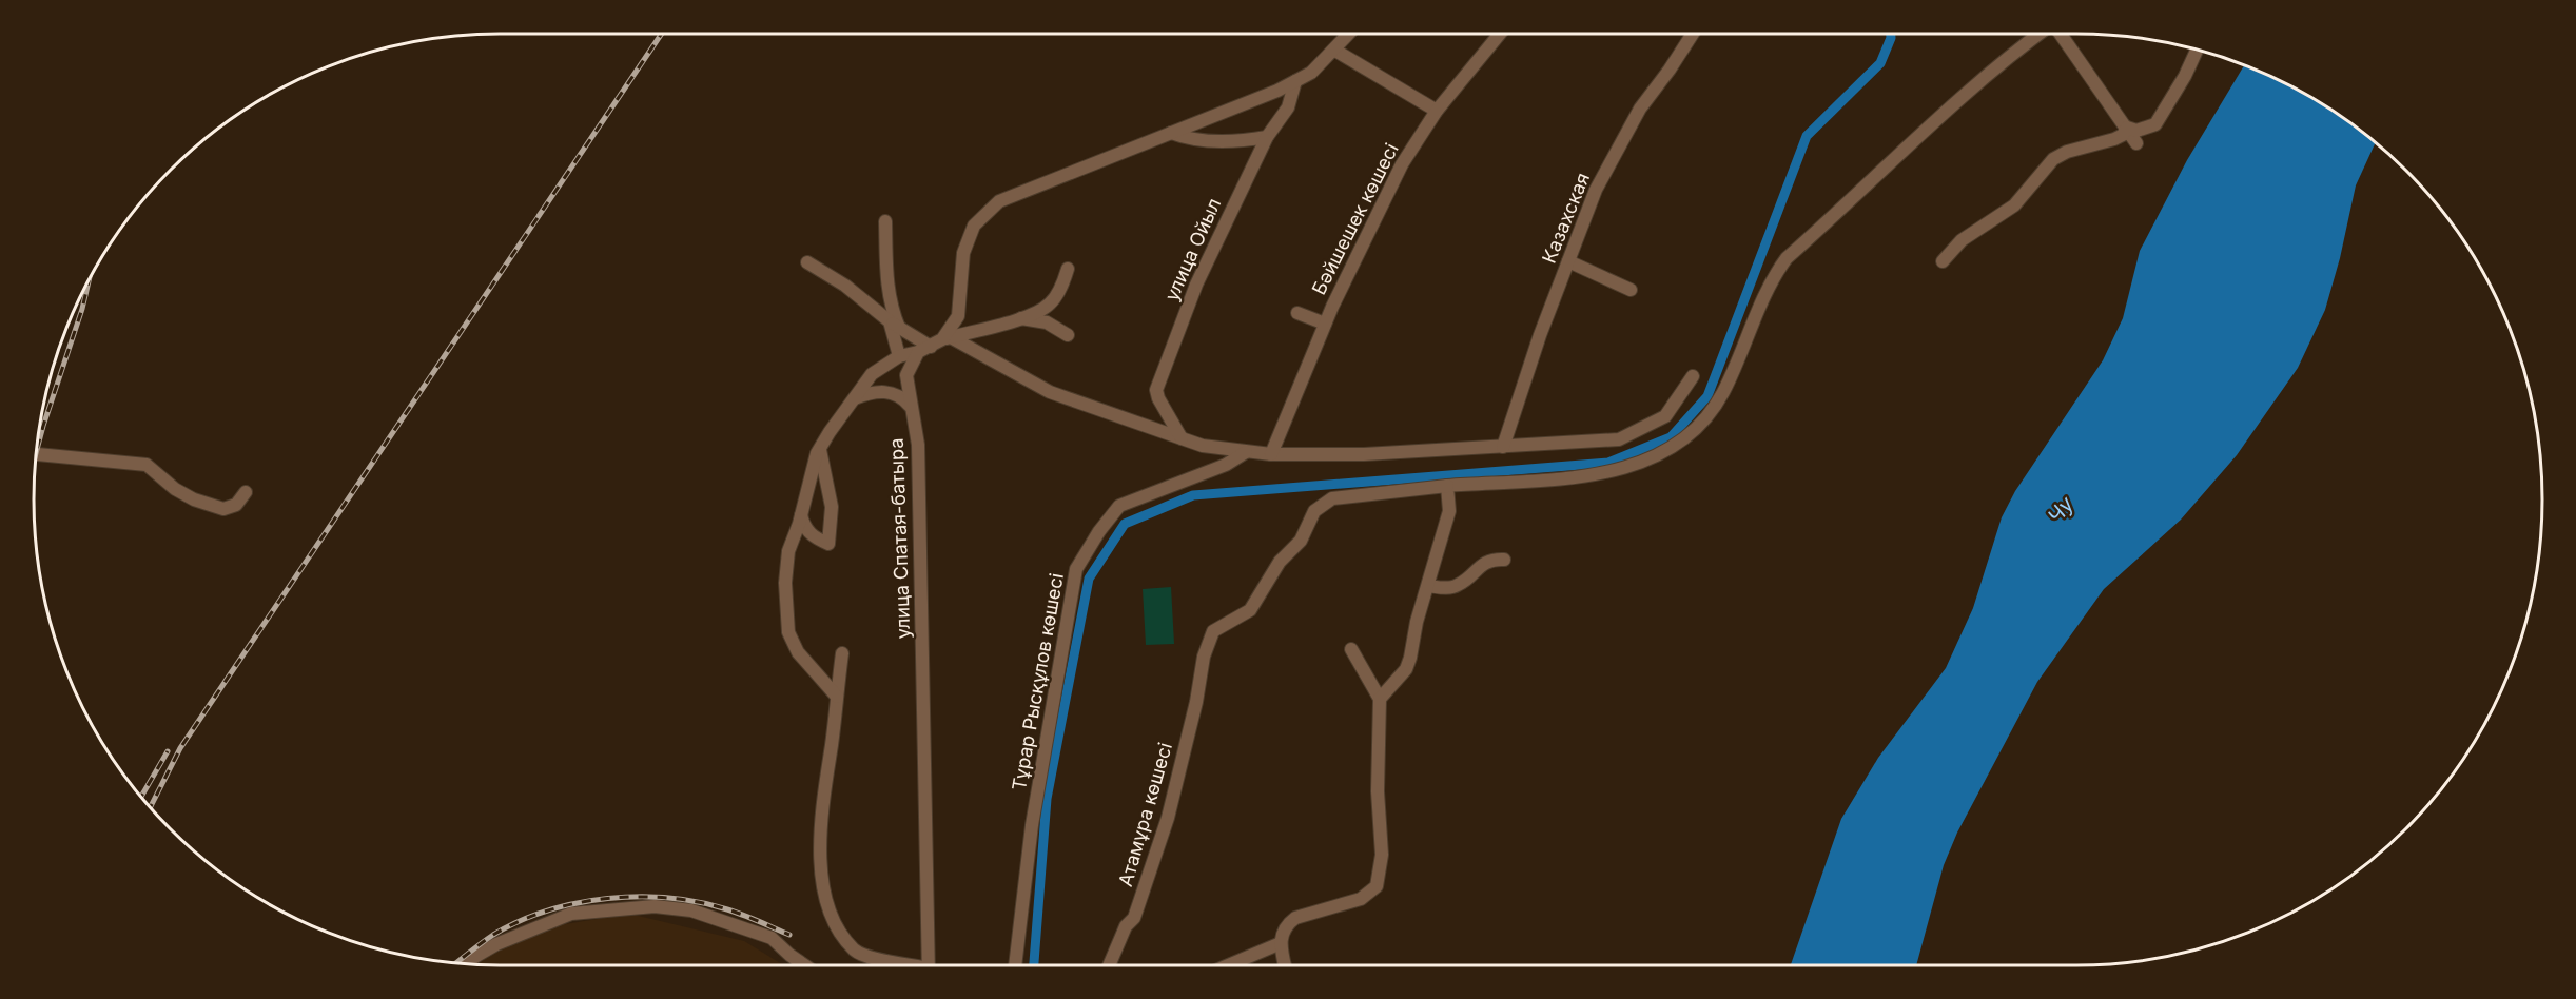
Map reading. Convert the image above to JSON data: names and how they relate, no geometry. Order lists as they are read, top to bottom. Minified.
{"streets":{"street":["Казахская","Бәйшешек көшесі","улица Ойыл","улица Спатая-батыра","Тұрар Рысқұлов көшесі","Атамұра көшесі"]},"water":["Чу"]}
